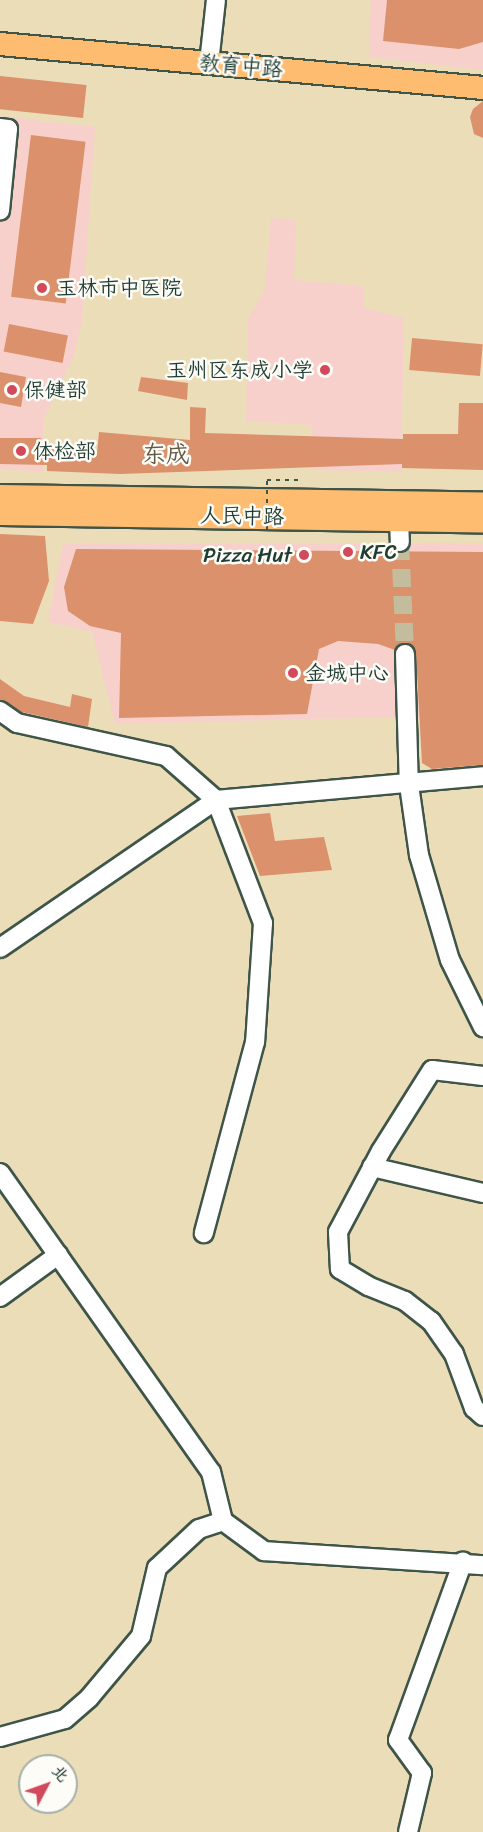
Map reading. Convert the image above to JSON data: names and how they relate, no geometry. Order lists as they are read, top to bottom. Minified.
{"streets":{"main road":["教育中路","人民中路"]},"districts":["东成"],"places":["玉林市中医院","玉州区东成小学","保健部","体检部","KFC","Pizza Hut","金城中心"],"north":"top right"}
